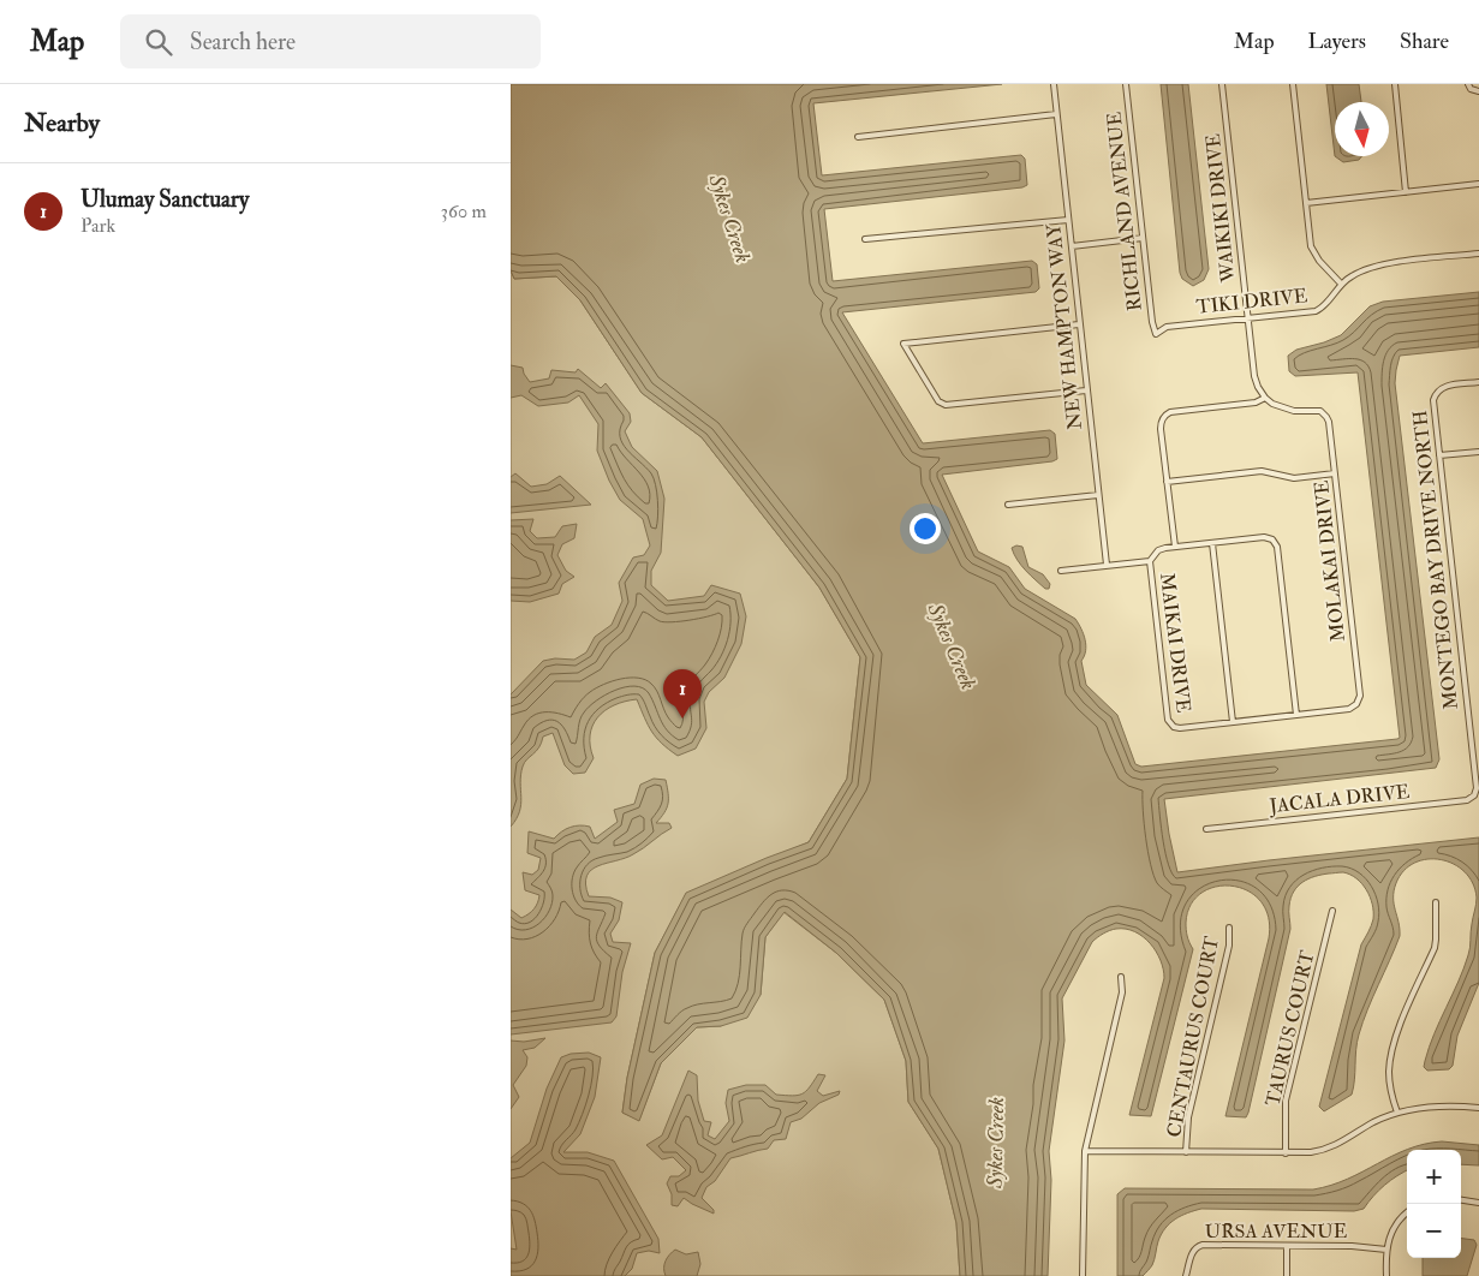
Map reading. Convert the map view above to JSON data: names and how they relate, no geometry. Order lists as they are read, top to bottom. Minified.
{"streets":{"street":["WAIKIKI DRIVE","RICHLAND AVENUE","TIKI DRIVE","NEW HAMPTON WAY","MONTEGO BAY DRIVE NORTH","MOLAKAI DRIVE","MAIKAI DRIVE","JACALA DRIVE","TAURUS COURT","CENTAURUS COURT","URSA AVENUE"]},"crossings":[["WAIKIKI DRIVE","TIKI DRIVE"],["WAIKIKI DRIVE","MOLAKAI DRIVE"],["RICHLAND AVENUE","TIKI DRIVE"],["MONTEGO BAY DRIVE NORTH","JACALA DRIVE"]],"water":["Sykes Creek"],"north":"bottom","page":{"header":"Map","search":"Search here","nav":["Map","Layers","Share"],"heading":"Nearby","list":[{"mark":"1","name":"Ulumay Sanctuary","note":"Park","value":"360 m"}],"pins":"1","map_buttons":["+","−"]}}
